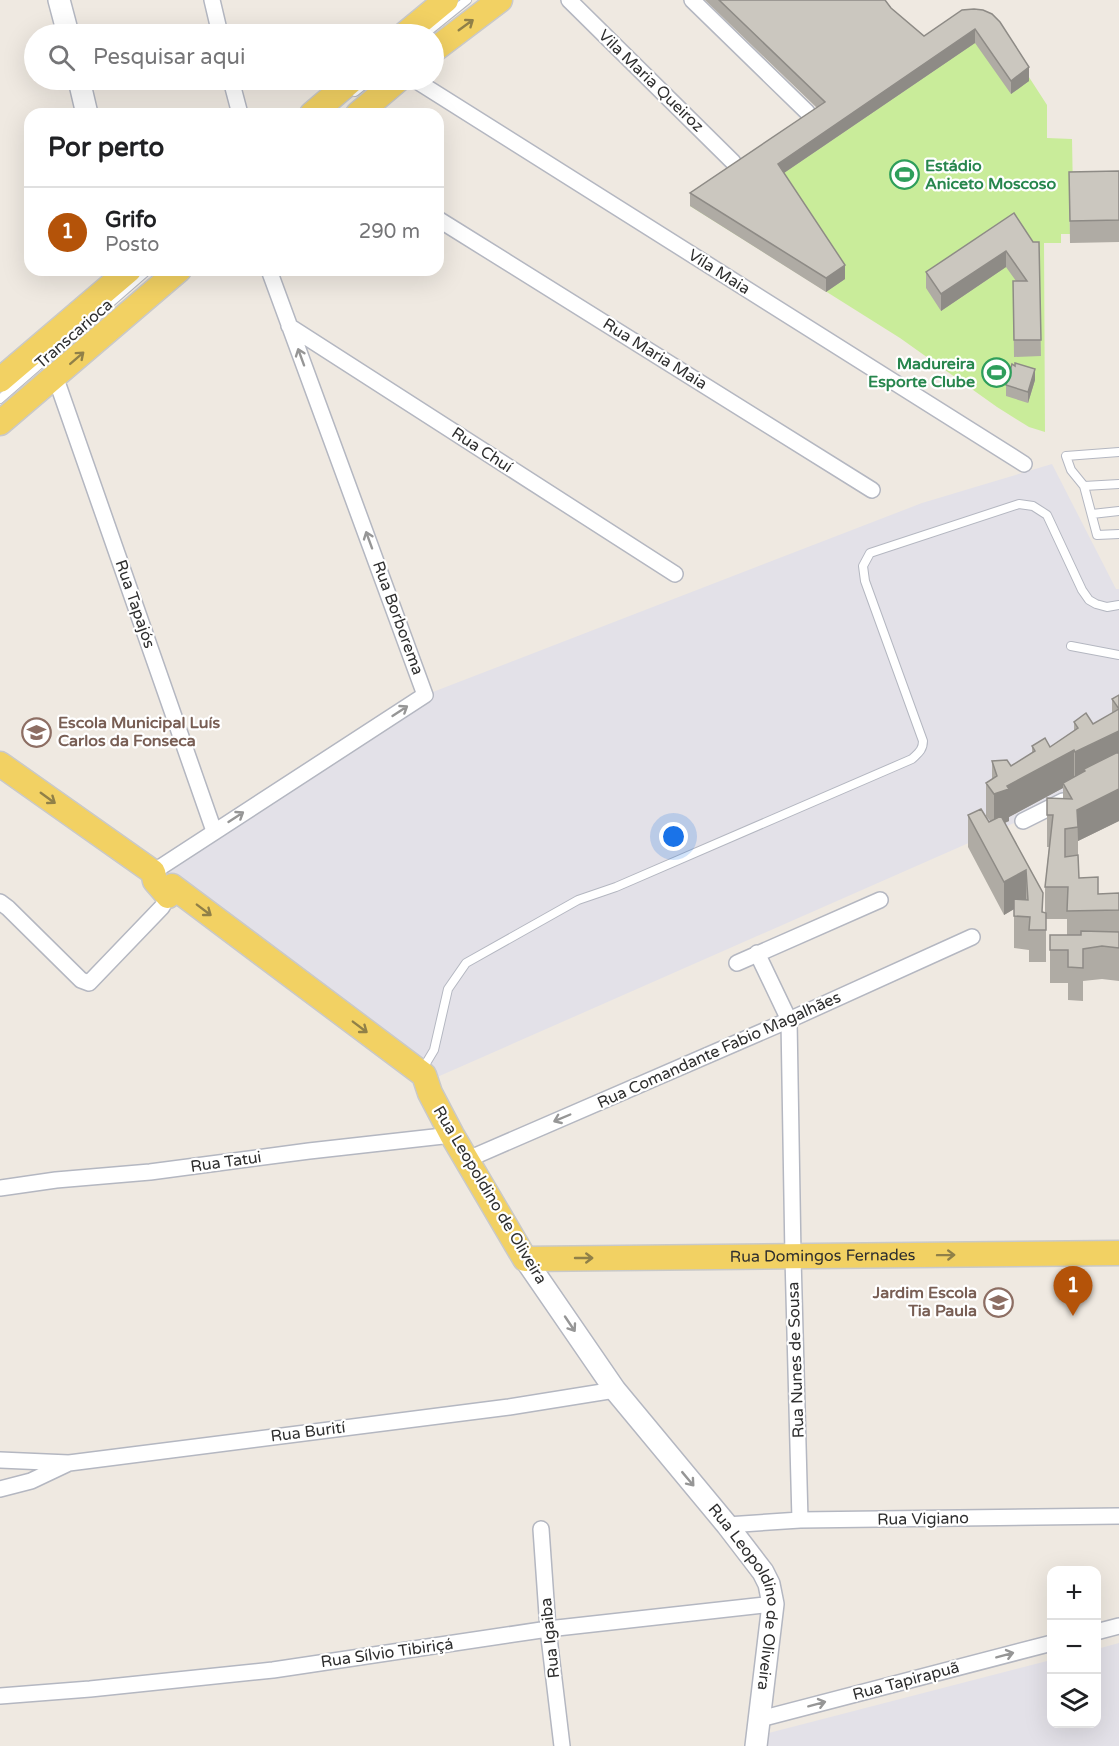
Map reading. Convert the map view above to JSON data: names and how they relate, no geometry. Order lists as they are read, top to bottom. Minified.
{"streets":{"main road":["Rua Leopoldino de Oliveira","Rua Domingos Fernades"],"street":["Vila Maria Queiroz","Vila Maia","Rua Maria Maia","Rua Chuí","Rua Tapajós","Rua Borborema","Rua Comandante Fabio Magalhães","Rua Tatui","Rua Nunes de Sousa","Rua Burití","Rua Vigiano","Rua Igaiba","Rua Sílvio Tibiriçá","Rua Tapirapuã"],"lane":["Transcarioca"]},"crossings":[["Rua Chuí","Rua Borborema"],["Rua Tapajós","Rua Borborema"],["Rua Comandante Fabio Magalhães","Rua Leopoldino de Oliveira"],["Rua Comandante Fabio Magalhães","Rua Nunes de Sousa"],["Rua Tatui","Rua Leopoldino de Oliveira"],["Rua Leopoldino de Oliveira","Rua Domingos Fernades"],["Rua Leopoldino de Oliveira","Rua Burití"],["Rua Leopoldino de Oliveira","Rua Vigiano"],["Rua Leopoldino de Oliveira","Rua Sílvio Tibiriçá"],["Rua Leopoldino de Oliveira","Rua Tapirapuã"],["Rua Domingos Fernades","Rua Nunes de Sousa"],["Rua Nunes de Sousa","Rua Vigiano"],["Rua Igaiba","Rua Sílvio Tibiriçá"]],"one_way":["Rua Comandante Fabio Magalhães","Rua Leopoldino de Oliveira","Rua Domingos Fernades","Rua Tapirapuã"],"places":{"sports":["Estádio Aniceto Moscoso","Madureira Esporte Clube"],"school or university":["Escola Municipal Luís Carlos da Fonseca","Jardim Escola Tia Paula"]},"page":{"search":"Pesquisar aqui","heading":"Por perto","list":[{"mark":"1","name":"Grifo","note":"Posto","value":"290 m"}],"pins":"1","map_buttons":["+","−"]}}
